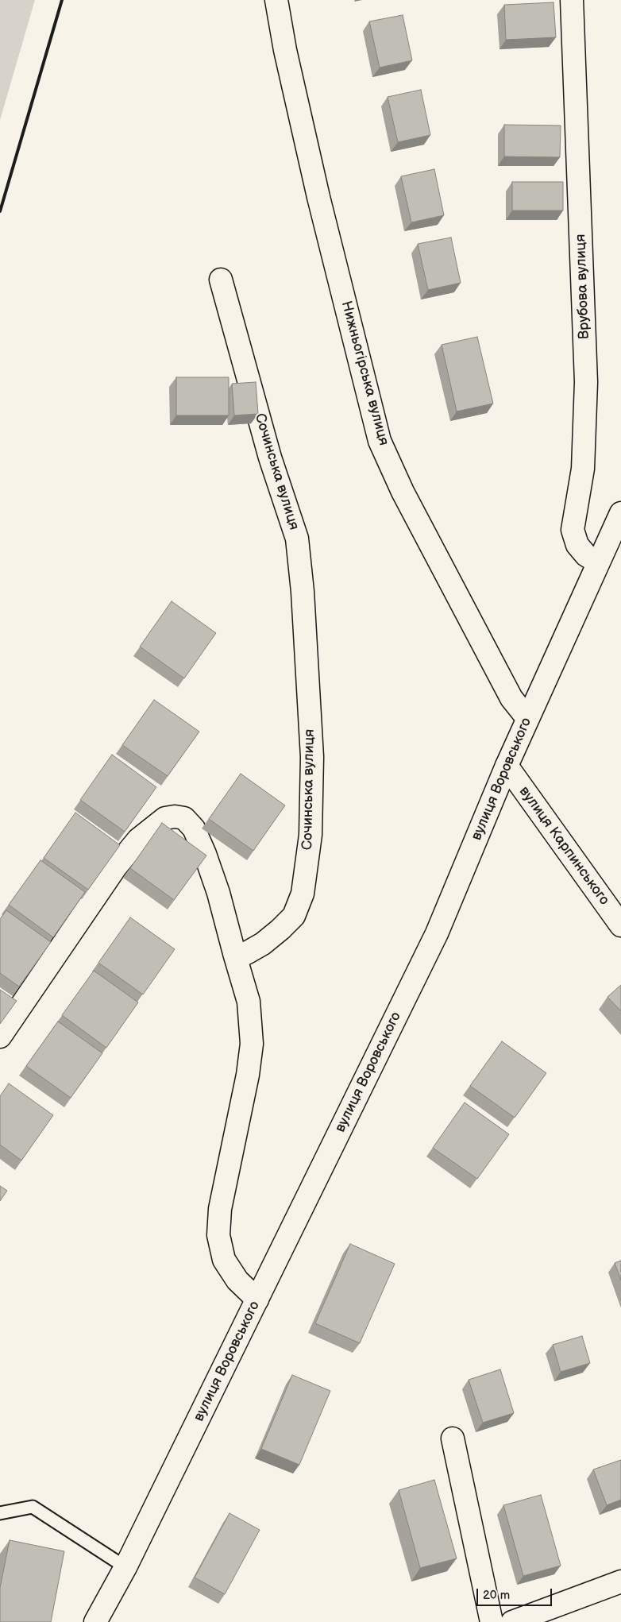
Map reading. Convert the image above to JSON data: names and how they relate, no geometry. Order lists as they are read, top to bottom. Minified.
{"streets":{"street":["Врубова вулиця","Нижньогірська вулиця","Сочинська вулиця","вулиця Воровського","вулиця Карпинського"]},"crossings":[["Врубова вулиця","вулиця Воровського"],["Нижньогірська вулиця","вулиця Воровського"],["вулиця Воровського","вулиця Карпинського"]],"scale_bar":"20 m"}
